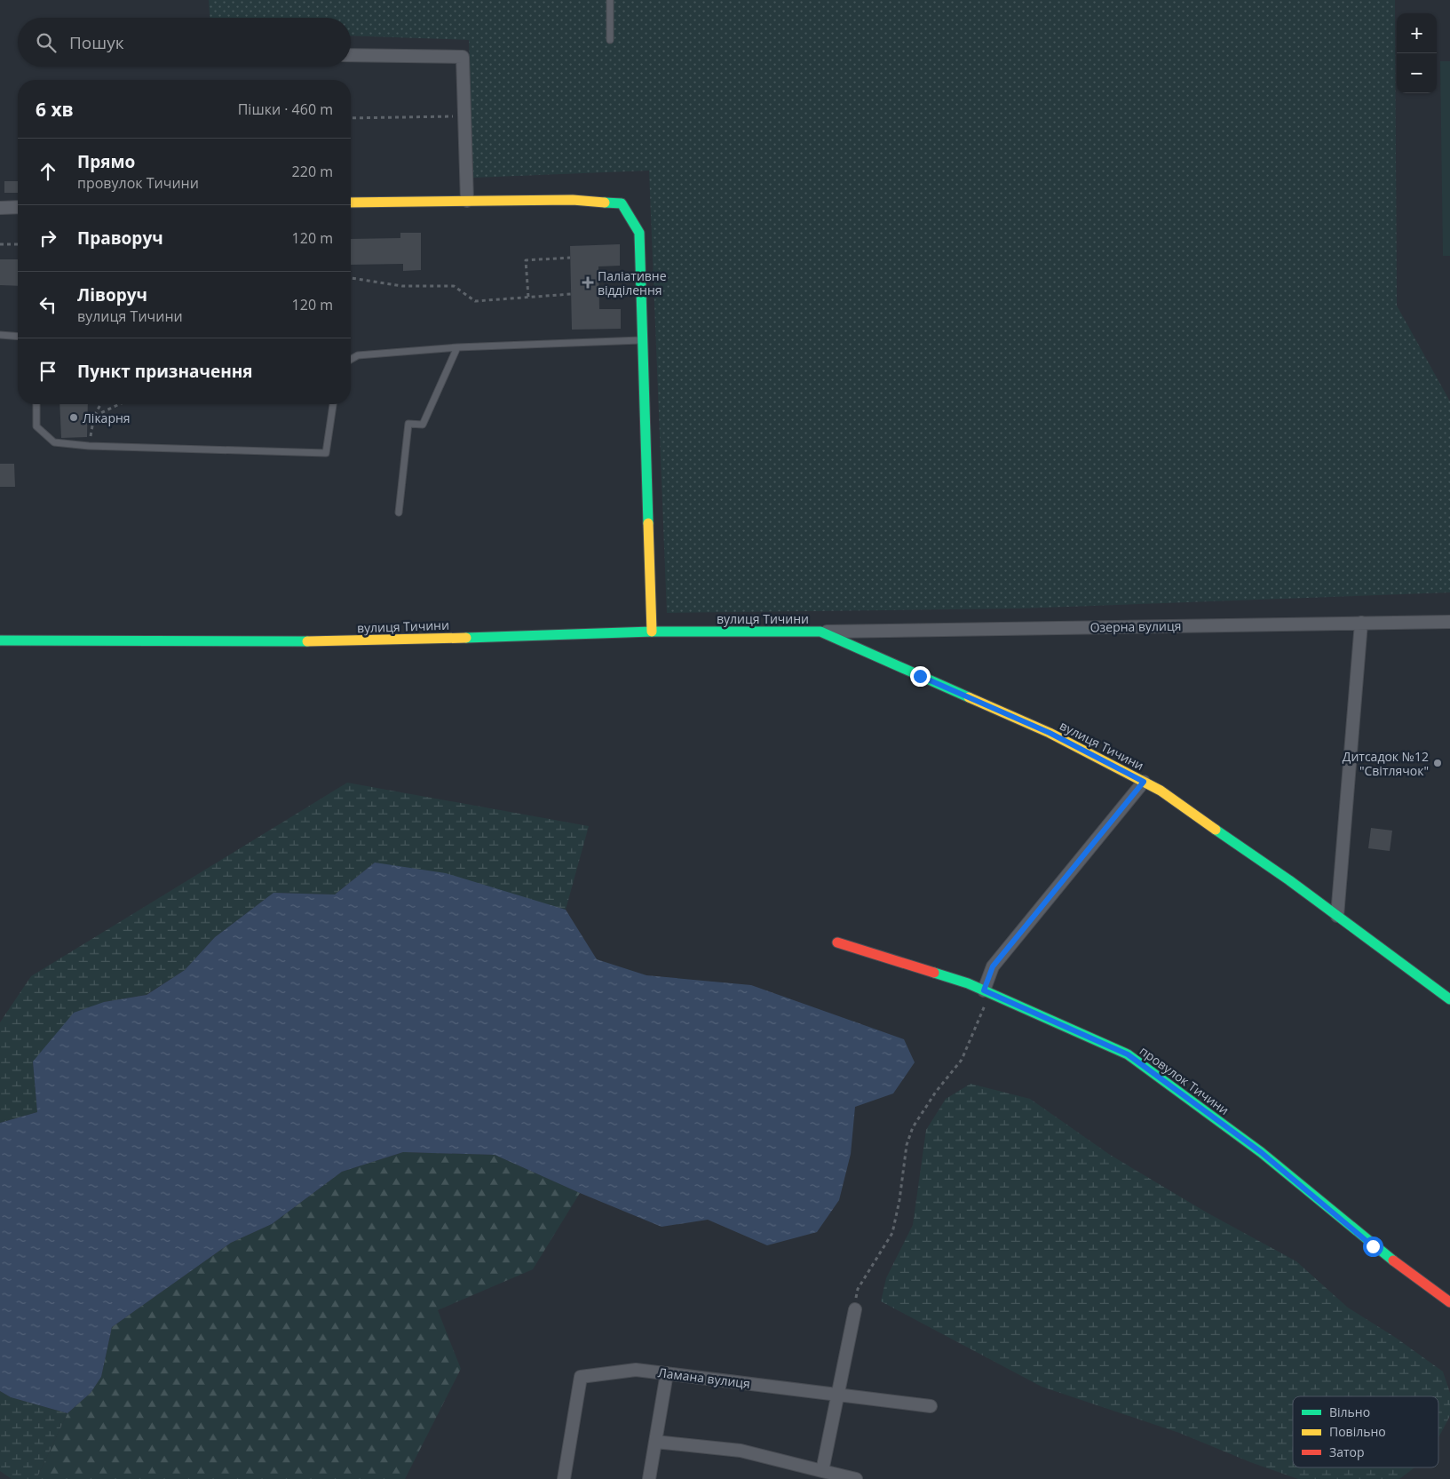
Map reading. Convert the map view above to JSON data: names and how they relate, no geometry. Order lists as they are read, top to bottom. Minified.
{"streets":{"street":["вулиця Тичини","Озерна вулиця","провулок Тичини","Ламана вулиця"]},"crossings":[["вулиця Тичини","Озерна вулиця"]],"places":{"health":["Паліативне відділення"],"other":["Лікарня","Дитсадок №12 \"Світлячок\""]},"legend":["Вільно","Повільно","Затор"],"page":{"map_buttons":["+","−"],"search":"Пошук","heading":["6 хв","Пішки · 460 m"],"list":[["Прямо","провулок Тичини","220 m"],["Праворуч","120 m"],["Ліворуч","вулиця Тичини","120 m"],"Пункт призначення"]}}
